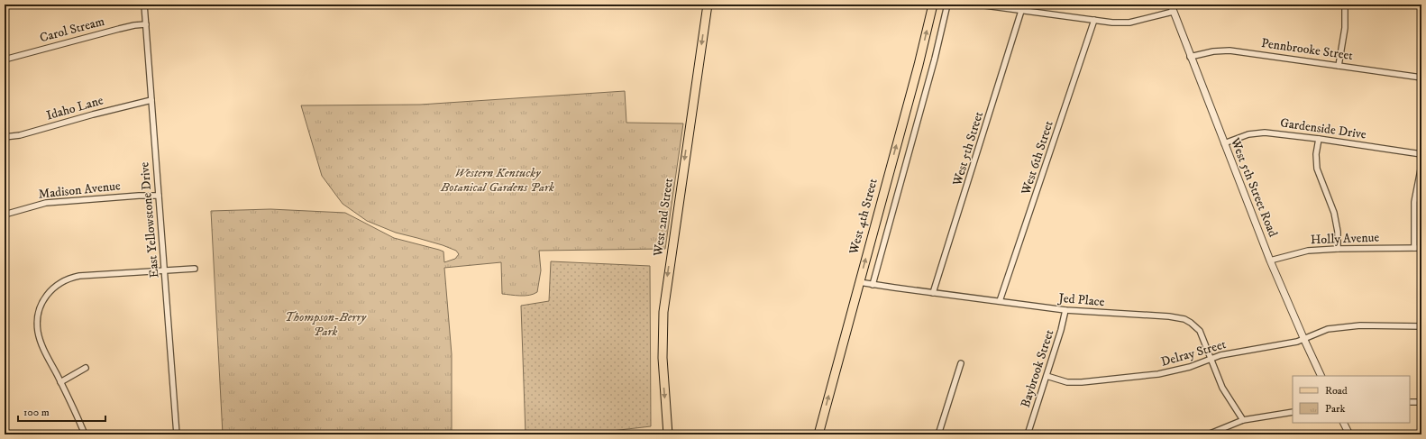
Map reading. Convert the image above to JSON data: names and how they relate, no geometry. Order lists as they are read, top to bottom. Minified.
{"streets":{"main road":["West 4th Street","West 2nd Street"],"street":["Carol Stream","Pennbrooke Street","Idaho Lane","Gardenside Drive","West 5th Street","West 6th Street","West 5th Street Road","Madison Avenue","East Yellowstone Drive","Holly Avenue","Jed Place","Delray Street","Baybrook Street"]},"crossings":[["Carol Stream","East Yellowstone Drive"],["Pennbrooke Street","West 5th Street Road"],["Idaho Lane","East Yellowstone Drive"],["Gardenside Drive","West 5th Street Road"],["West 5th Street","Jed Place"],["West 6th Street","Jed Place"],["West 5th Street Road","Holly Avenue"],["West 5th Street Road","Delray Street"],["Madison Avenue","East Yellowstone Drive"],["West 4th Street","Jed Place"],["Jed Place","Delray Street"],["Jed Place","Baybrook Street"],["Delray Street","Baybrook Street"]],"one_way":["West 4th Street","West 2nd Street"],"parks":["Western Kentucky Botanical Gardens Park","Thompson-Berry Park"],"legend":["Road","Park"],"scale_bar":"100 m"}
